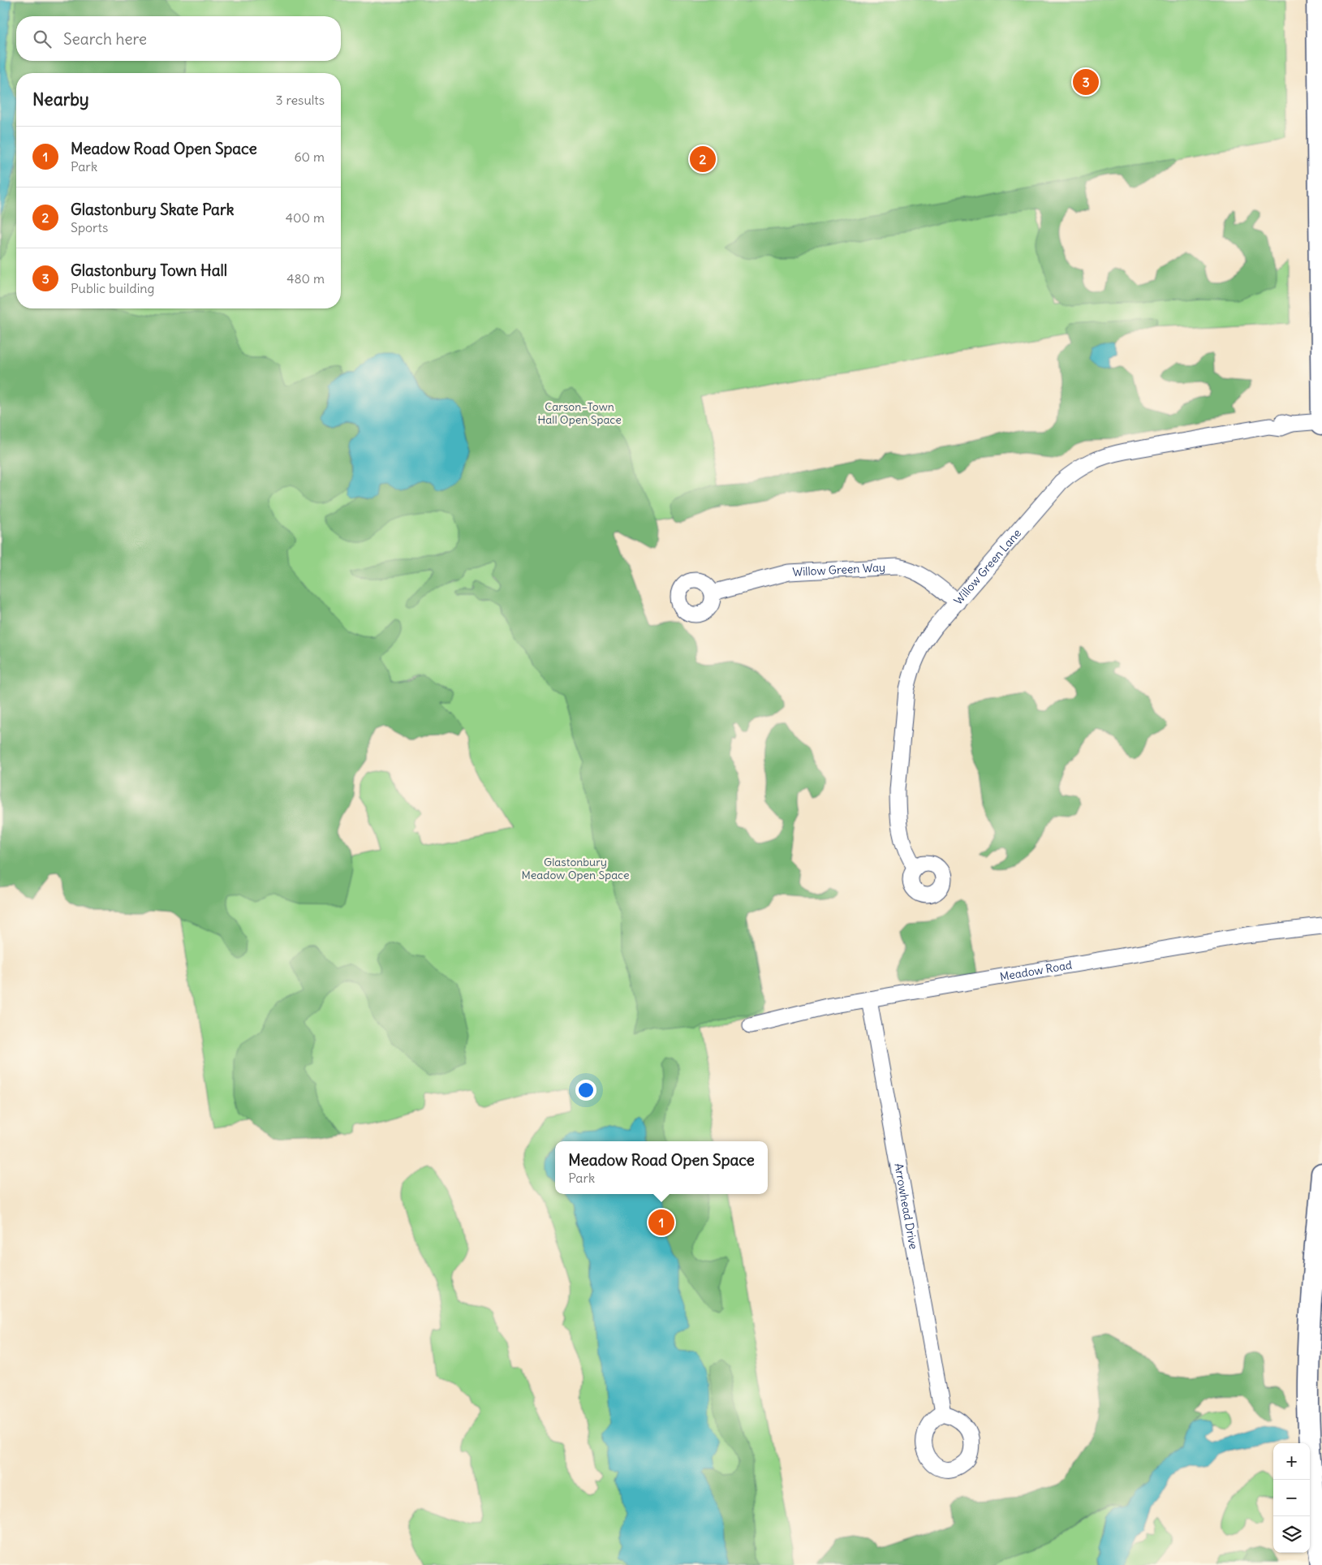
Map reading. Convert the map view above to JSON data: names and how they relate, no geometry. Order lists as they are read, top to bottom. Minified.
{"streets":{"street":["Willow Green Lane","Willow Green Way","Meadow Road","Arrowhead Drive"]},"crossings":[["Willow Green Lane","Willow Green Way"],["Meadow Road","Arrowhead Drive"]],"parks":["Carson–Town Hall Open Space","Glastonbury Meadow Open Space"],"page":{"search":"Search here","pins":["3","2","1"],"heading":["Nearby","3 results"],"list":[{"mark":"1","name":"Meadow Road Open Space","note":"Park","value":"60 m"},{"mark":"2","name":"Glastonbury Skate Park","note":"Sports","value":"400 m"},{"mark":"3","name":"Glastonbury Town Hall","note":"Public building","value":"480 m"}],"popup":["Meadow Road Open Space","Park"],"map_buttons":["+","−"]}}
